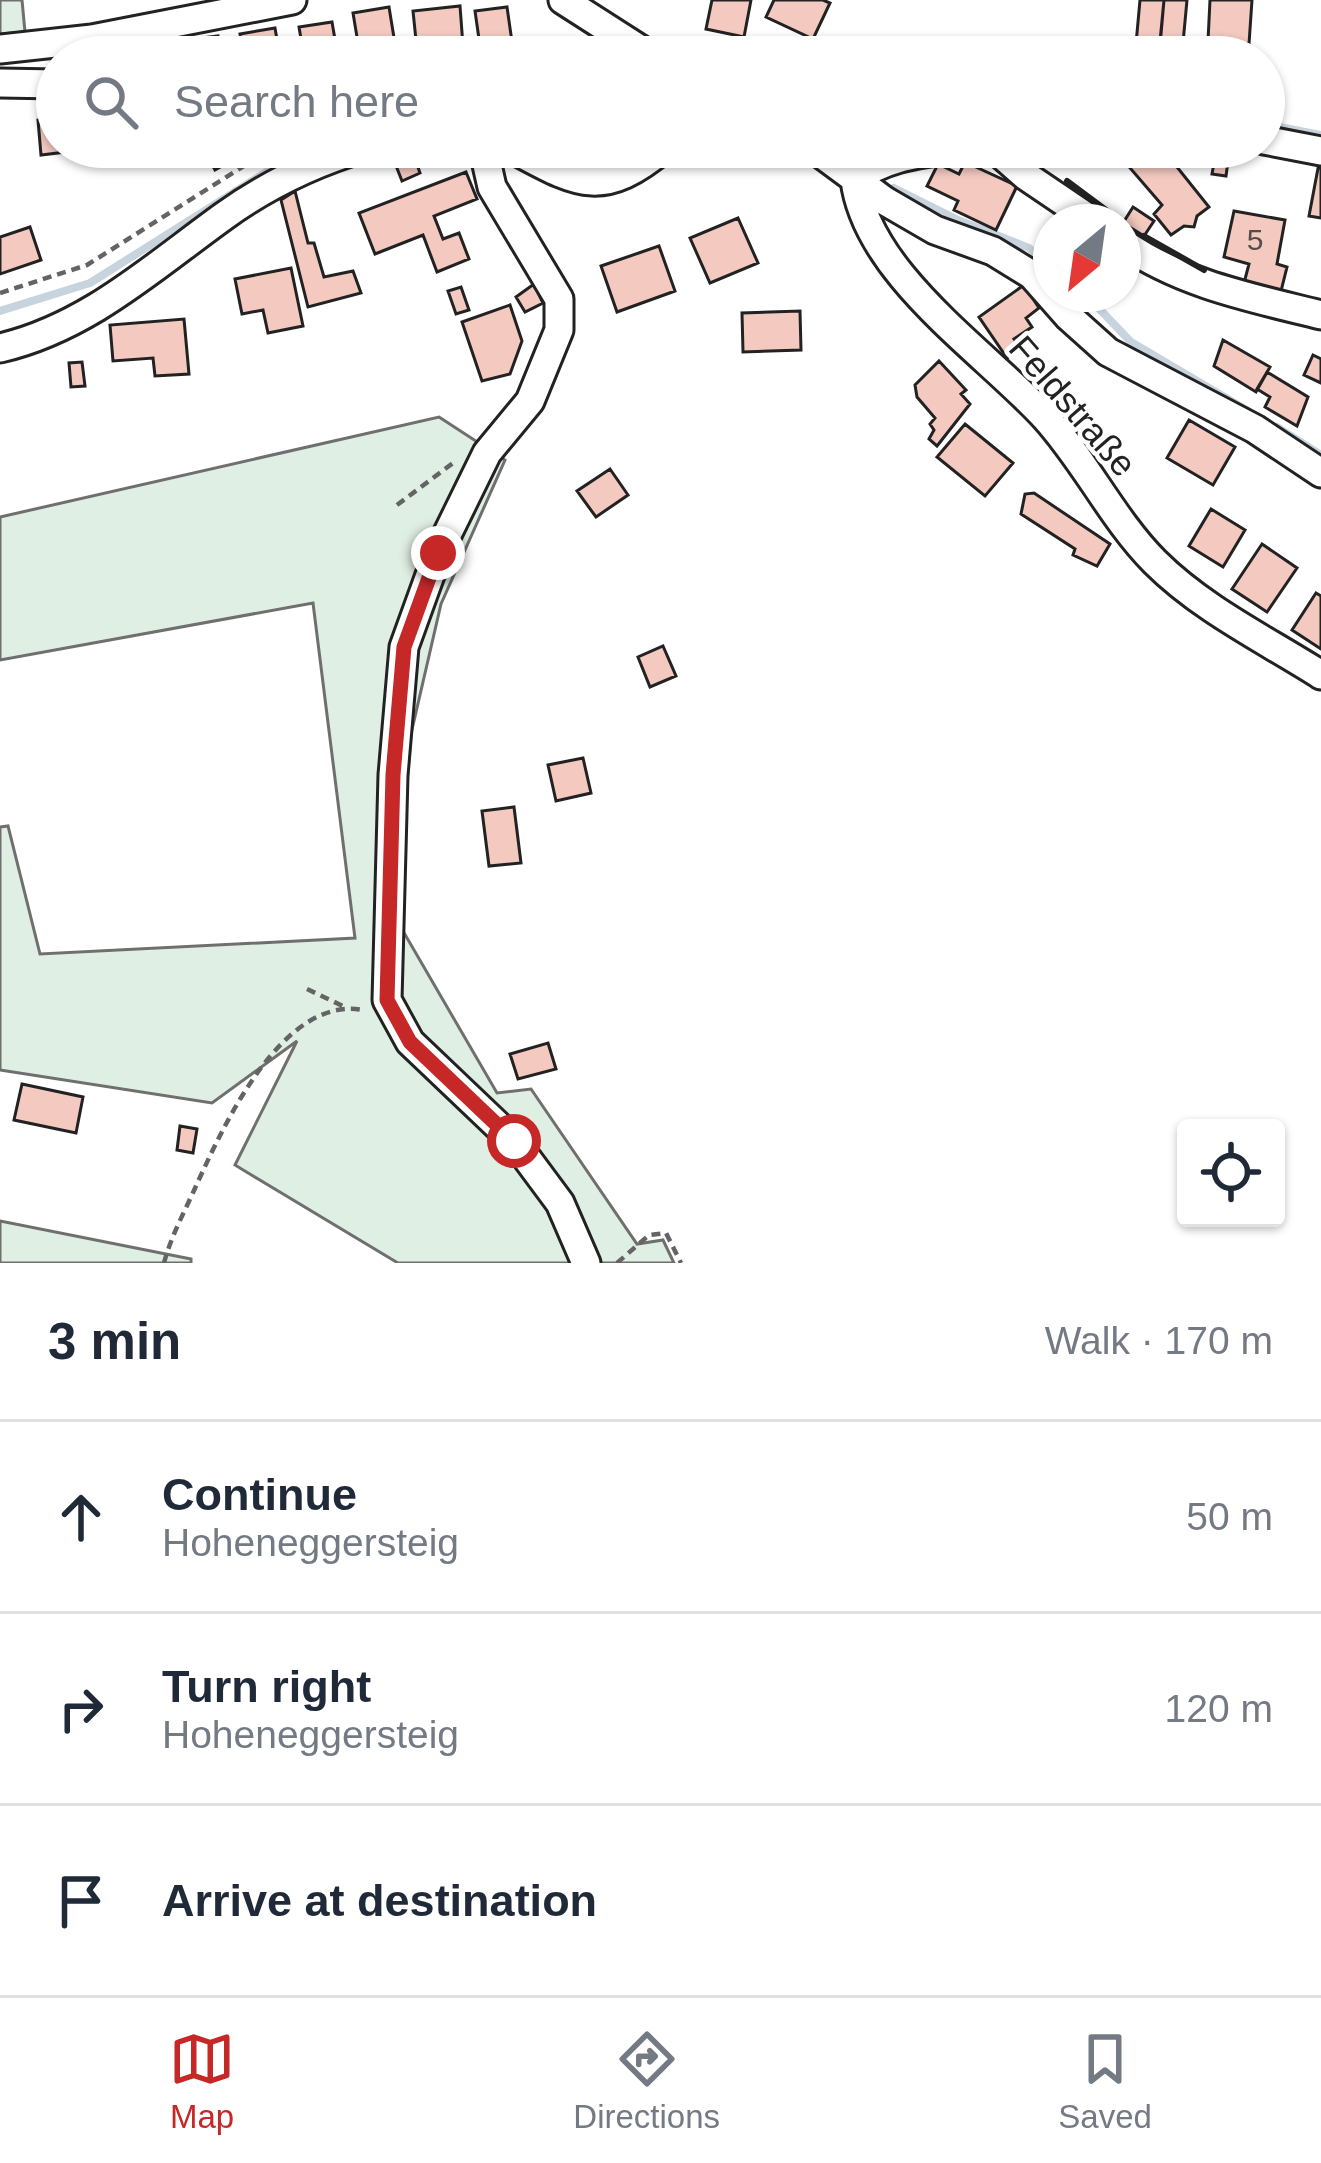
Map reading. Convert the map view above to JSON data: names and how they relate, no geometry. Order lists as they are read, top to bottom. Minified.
{"streets":{"street":["Feldstraße"]},"house_numbers":["5"],"north":"bottom left","page":{"search":"Search here","heading":["3 min","Walk · 170 m"],"list":[["Continue","Hoheneggersteig","50 m"],["Turn right","Hoheneggersteig","120 m"],"Arrive at destination"],"nav":["Map","Directions","Saved"]}}
